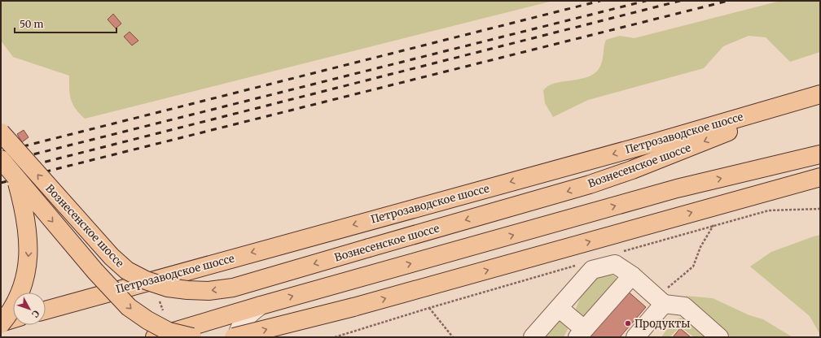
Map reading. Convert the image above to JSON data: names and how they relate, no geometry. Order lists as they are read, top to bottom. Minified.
{"streets":{"main road":["Петрозаводское шоссе","Вознесенское шоссе"]},"crossings":[["Петрозаводское шоссе","Вознесенское шоссе"]],"places":["Продукты"],"scale_bar":"50 m","north":"bottom right"}
